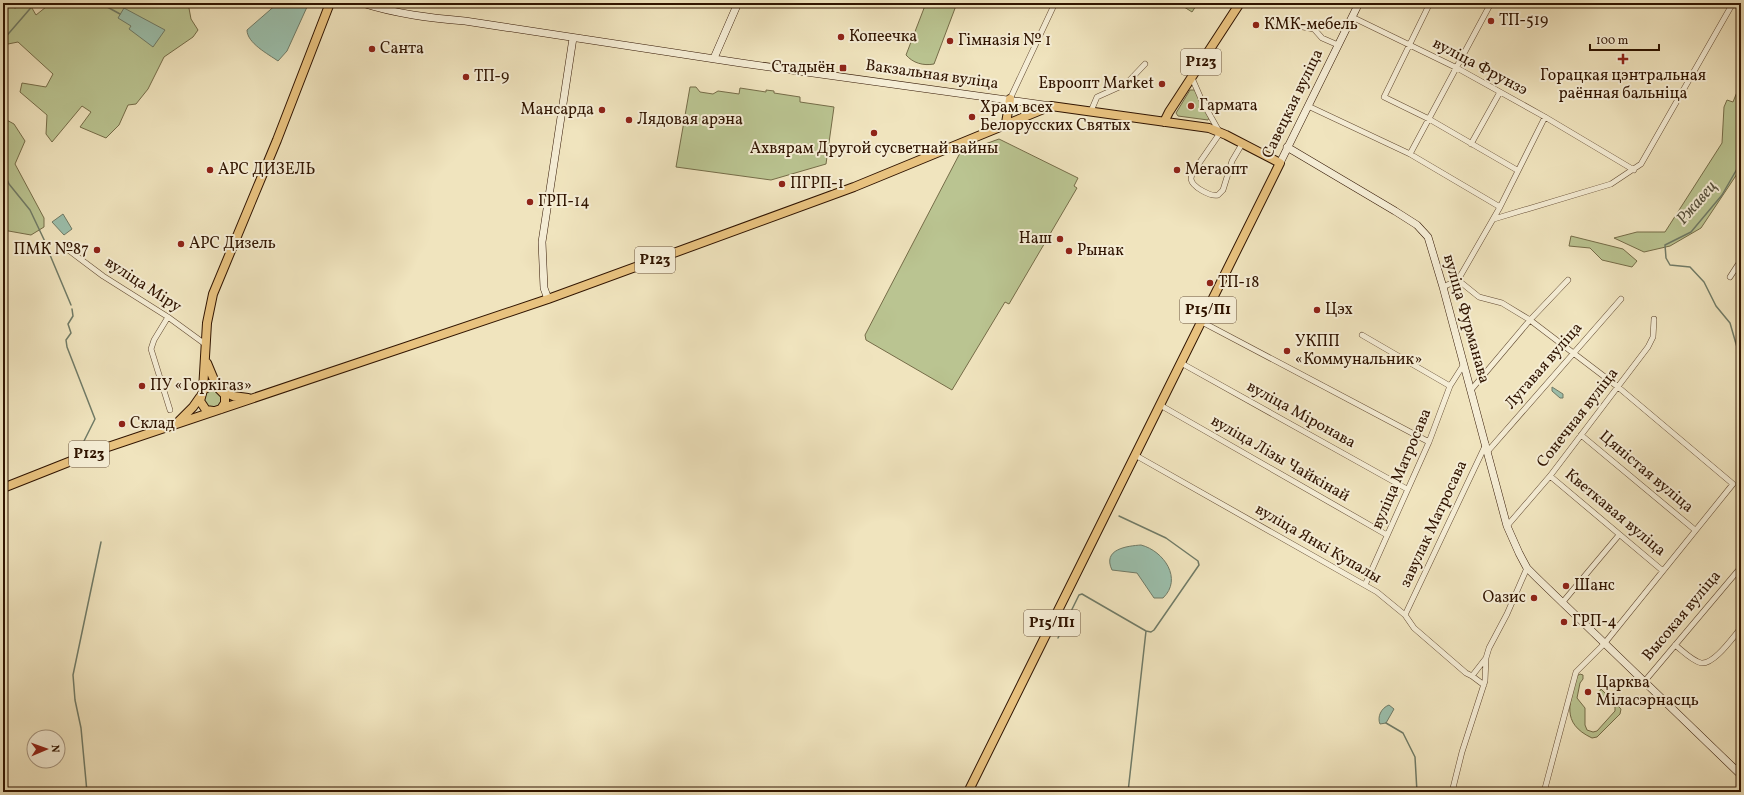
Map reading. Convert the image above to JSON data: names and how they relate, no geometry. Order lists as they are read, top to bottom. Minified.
{"streets":{"main road":["Р123","Вакзальная вуліца","Савецкая вуліца","Р15/П1","вуліца Фурманава"],"street":["вуліца Фрунзэ","вуліца Міру","Лугавая вуліца","вуліца Міронава","Сонечная вуліца","вуліца Лізы Чайкінай","вуліца Матросава","Цяністая вуліца","Кветкавая вуліца","завулак Матросава","вуліца Янкі Купалы","Высокая вуліца"]},"crossings":[["Р123","Вакзальная вуліца"],["вуліца Фрунзэ","Савецкая вуліца"],["Вакзальная вуліца","Савецкая вуліца"],["Савецкая вуліца","Р15/П1"],["Савецкая вуліца","вуліца Фурманава"],["Савецкая вуліца","вуліца Міронава"],["Савецкая вуліца","вуліца Лізы Чайкінай"],["Савецкая вуліца","вуліца Янкі Купалы"],["Р15/П1","вуліца Янкі Купалы"],["вуліца Фурманава","Лугавая вуліца"],["вуліца Фурманава","Сонечная вуліца"],["вуліца Фурманава","вуліца Матросава"],["вуліца Фурманава","Цяністая вуліца"],["вуліца Фурманава","завулак Матросава"],["вуліца Фурманава","Высокая вуліца"],["Лугавая вуліца","завулак Матросава"],["вуліца Міронава","вуліца Матросава"],["Сонечная вуліца","Цяністая вуліца"],["Сонечная вуліца","Кветкавая вуліца"],["вуліца Лізы Чайкінай","вуліца Матросава"],["вуліца Матросава","вуліца Янкі Купалы"],["завулак Матросава","вуліца Янкі Купалы"]],"water":["Ржавец"],"places":{"other":["ТП-519","КМК-мебель","Копеечка","Гімназія № 1","Санта","ТП-9","Евроопт Market","Гармата","Мансарда","Храм всех Белорусских Святых","Лядовая арэна","Ахвярам Другой сусветнай вайны","АРС ДИЗЕЛЬ","Мегаопт","ПГРП-1","ГРП-14","Наш","АРС Дизель","ПМК №87","Рынак","ТП-18","Цэх","УКПП «Коммунальник»","ПУ «Горкігаз»","Склад","Шанс","Оазис","ГРП-4","Царква Міласэрнасць"],"health":["Горацкая цэнтральная раённая бальніца"],"transit":["Стадыён"]},"scale_bar":"100 m","north":"right"}
